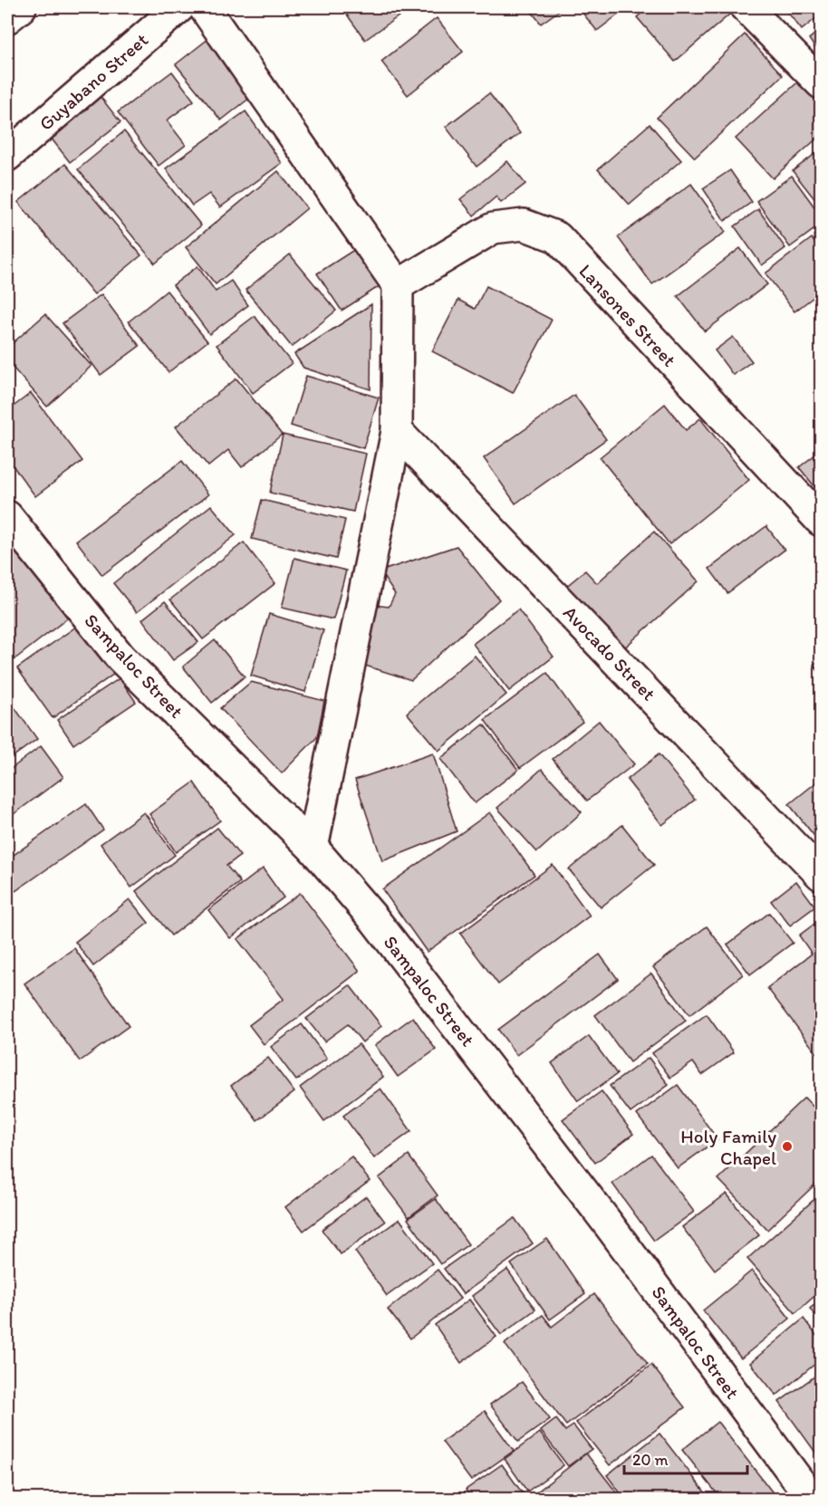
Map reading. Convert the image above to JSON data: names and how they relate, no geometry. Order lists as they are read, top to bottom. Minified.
{"streets":{"street":["Guyabano Street","Lansones Street","Avocado Street","Sampaloc Street"]},"places":["Holy Family Chapel"],"scale_bar":"20 m"}
